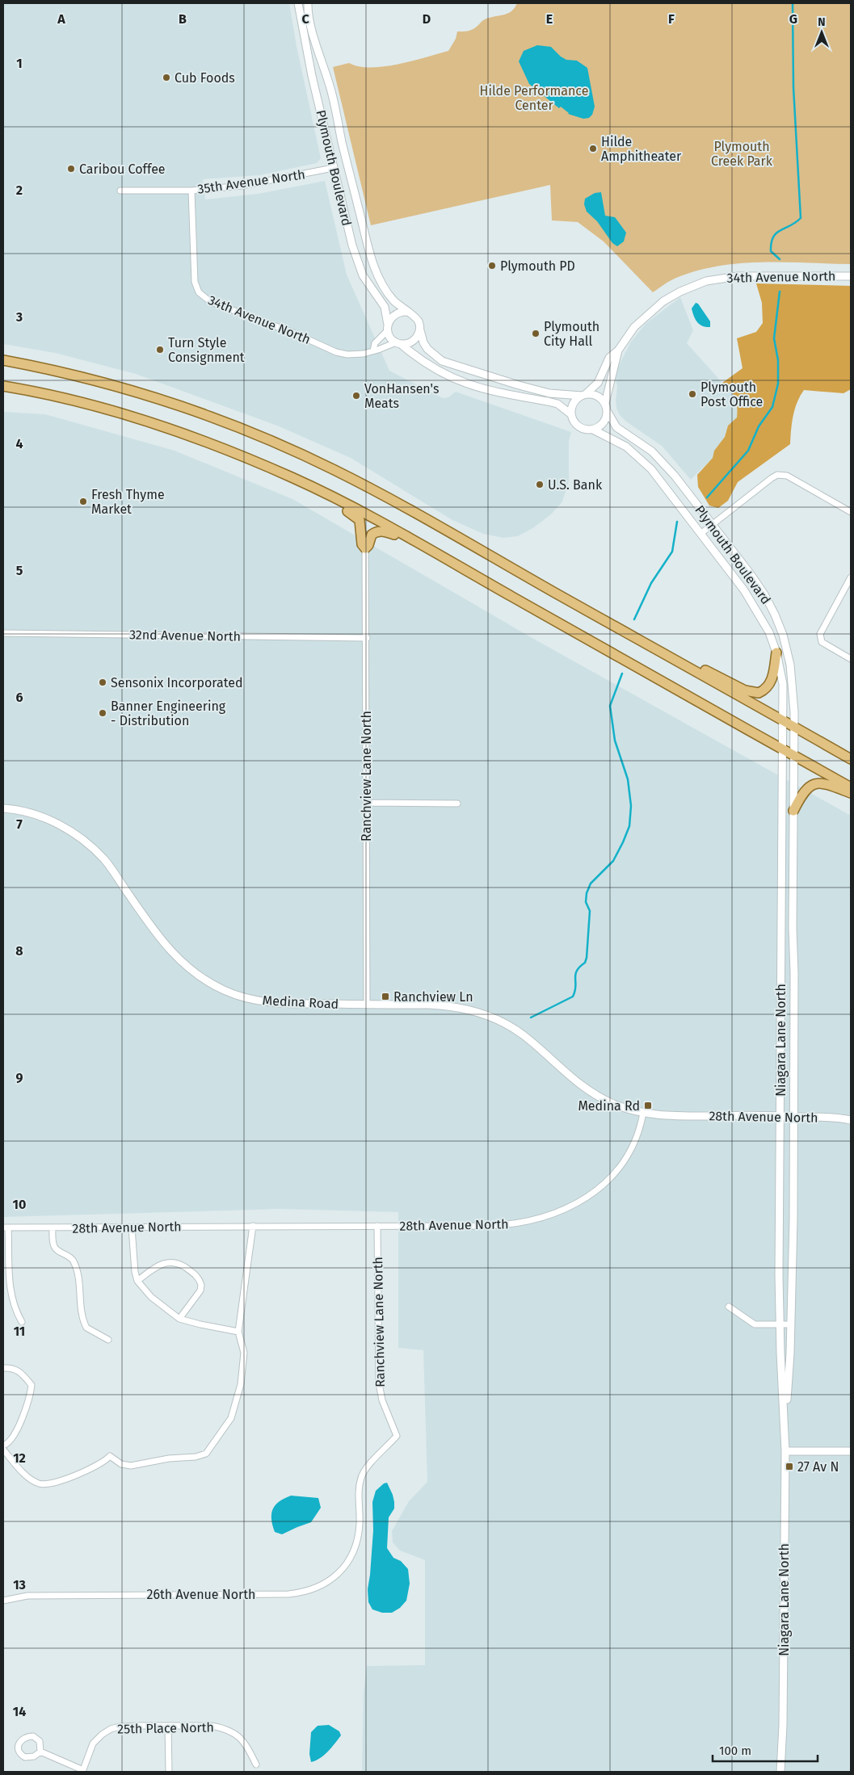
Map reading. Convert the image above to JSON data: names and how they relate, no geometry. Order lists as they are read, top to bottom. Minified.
{"streets":{"street":["Plymouth Boulevard","35th Avenue North","34th Avenue North","32nd Avenue North","Ranchview Lane North","Medina Road","Niagara Lane North","28th Avenue North","26th Avenue North","25th Place North"]},"crossings":[["Plymouth Boulevard","35th Avenue North"],["Plymouth Boulevard","34th Avenue North"],["Plymouth Boulevard","Niagara Lane North"],["35th Avenue North","34th Avenue North"],["32nd Avenue North","Ranchview Lane North"],["Ranchview Lane North","Medina Road"],["Ranchview Lane North","28th Avenue North"],["Ranchview Lane North","26th Avenue North"],["Medina Road","28th Avenue North"],["Niagara Lane North","28th Avenue North"]],"parks":["Hilde Performance Center","Plymouth Creek Park"],"places":{"other":["Cub Foods","Hilde Amphitheater","Caribou Coffee","Plymouth PD","Plymouth City Hall","Turn Style Consignment","Plymouth Post Office","VonHansen's Meats","U.S. Bank","Fresh Thyme Market","Sensonix Incorporated","Banner Engineering - Distribution"],"transit":["Ranchview Ln","Medina Rd","27 Av N"]},"scale_bar":"100 m","north":"top","grid":{"columns":["A","B","C","D","E","F","G"],"rows":["1","2","3","4","5","6","7","8","9","10","11","12","13","14"]}}
